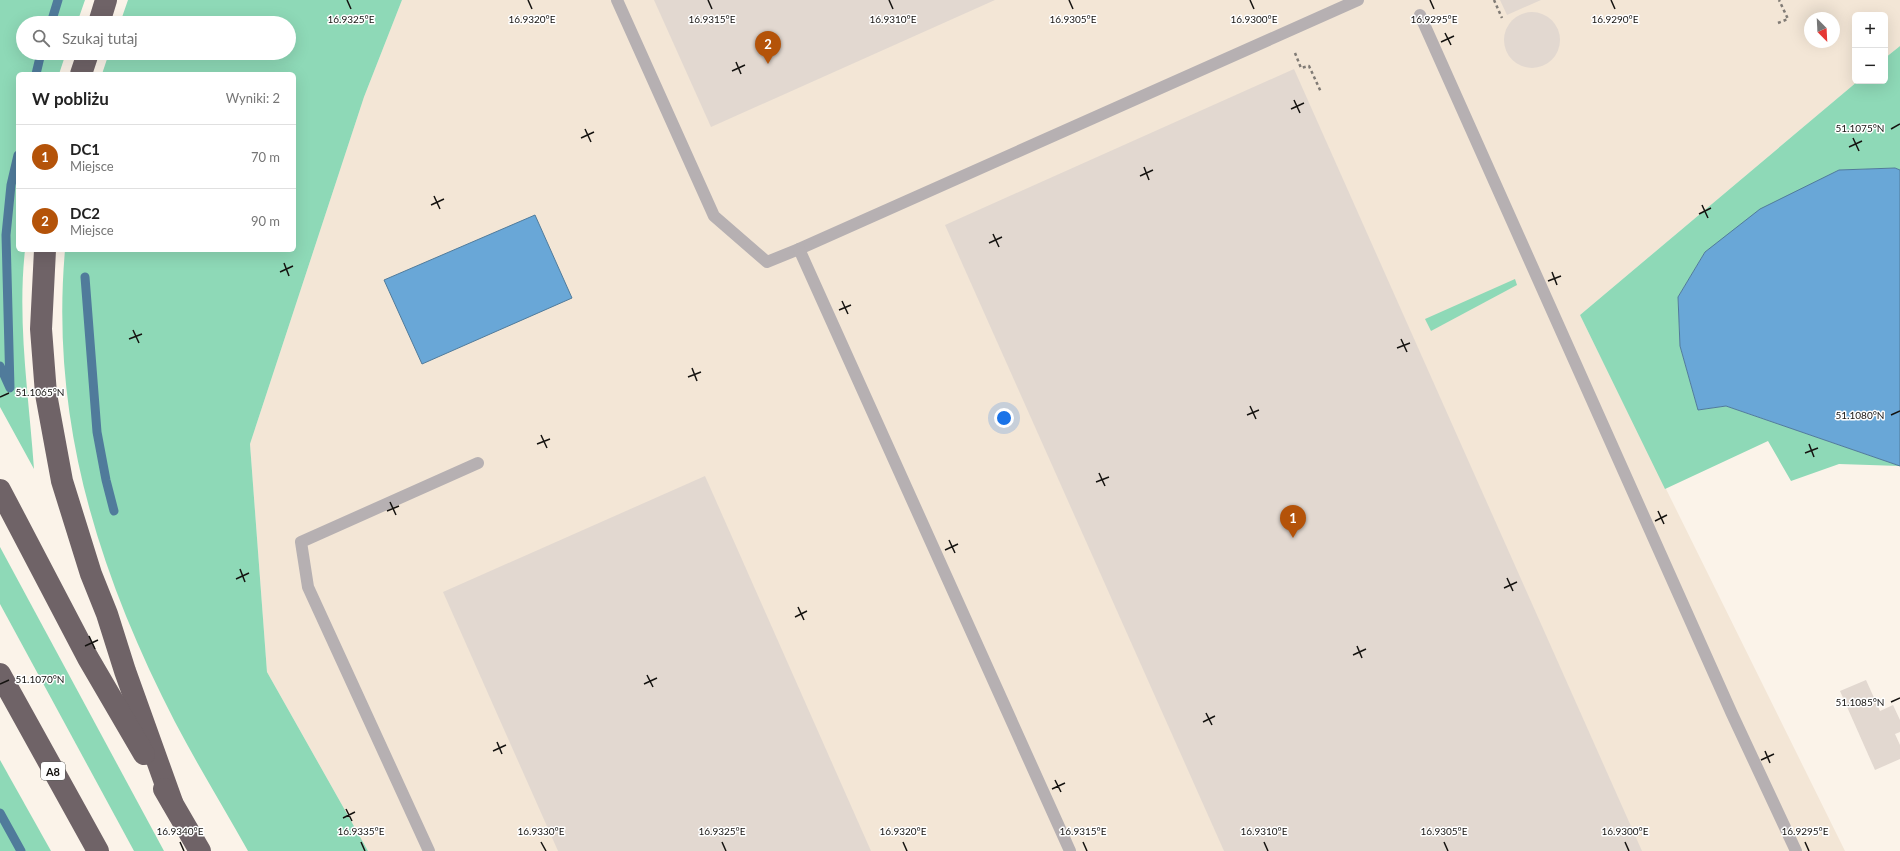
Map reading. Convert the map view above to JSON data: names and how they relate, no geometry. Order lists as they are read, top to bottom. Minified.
{"streets":{"highway":["A8"]},"north":"bottom right","page":{"map_buttons":["+","−"],"search":"Szukaj tutaj","pins":["2","1"],"heading":["W pobliżu","Wyniki: 2"],"list":[{"mark":"1","name":"DC1","note":"Miejsce","value":"70 m"},{"mark":"2","name":"DC2","note":"Miejsce","value":"90 m"}]},"coordinates":["16.9325°E","16.9320°E","16.9315°E","16.9310°E","16.9305°E","16.9300°E","16.9295°E","16.9290°E","51.1075°N","51.1065°N","51.1080°N","51.1070°N","51.1085°N","16.9340°E","16.9335°E","16.9330°E"]}
